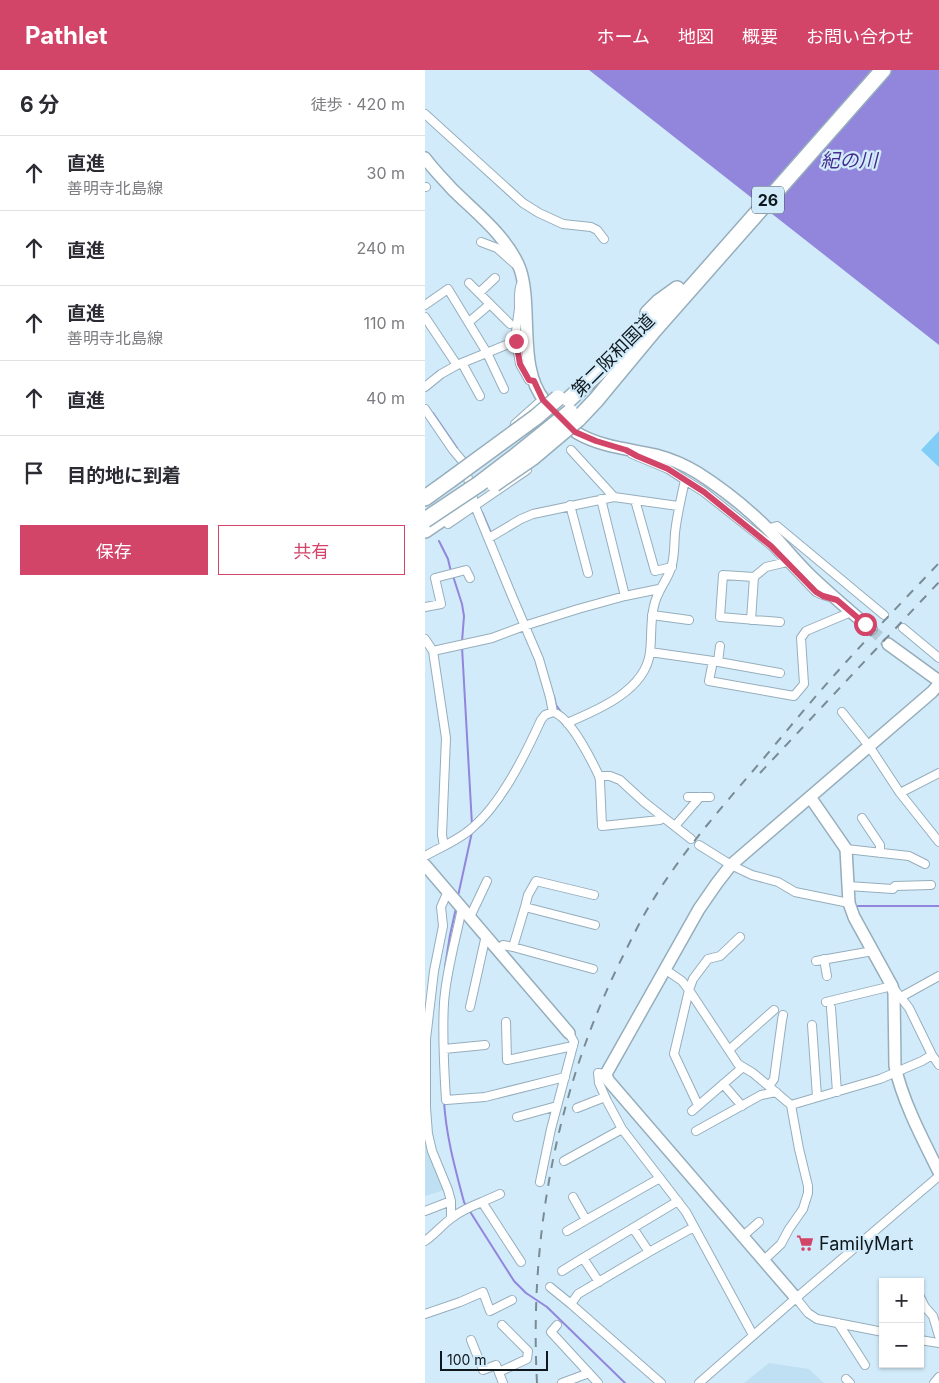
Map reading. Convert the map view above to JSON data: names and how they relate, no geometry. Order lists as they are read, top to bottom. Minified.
{"streets":{"highway":["26","第二阪和国道"]},"crossings":[["26","第二阪和国道"]],"water":["紀の川"],"places":{"supermarket":["FamilyMart"]},"scale_bar":"100 m","page":{"header":"Pathlet","nav":["ホーム","地図","概要","お問い合わせ"],"heading":["6 分","徒歩 · 420 m"],"list":[["直進","善明寺北島線","30 m"],["直進","240 m"],["直進","善明寺北島線","110 m"],["直進","40 m"],"目的地に到着"],"buttons":["保存","共有"],"map_buttons":["+","−"],"scale":"100 m"}}
